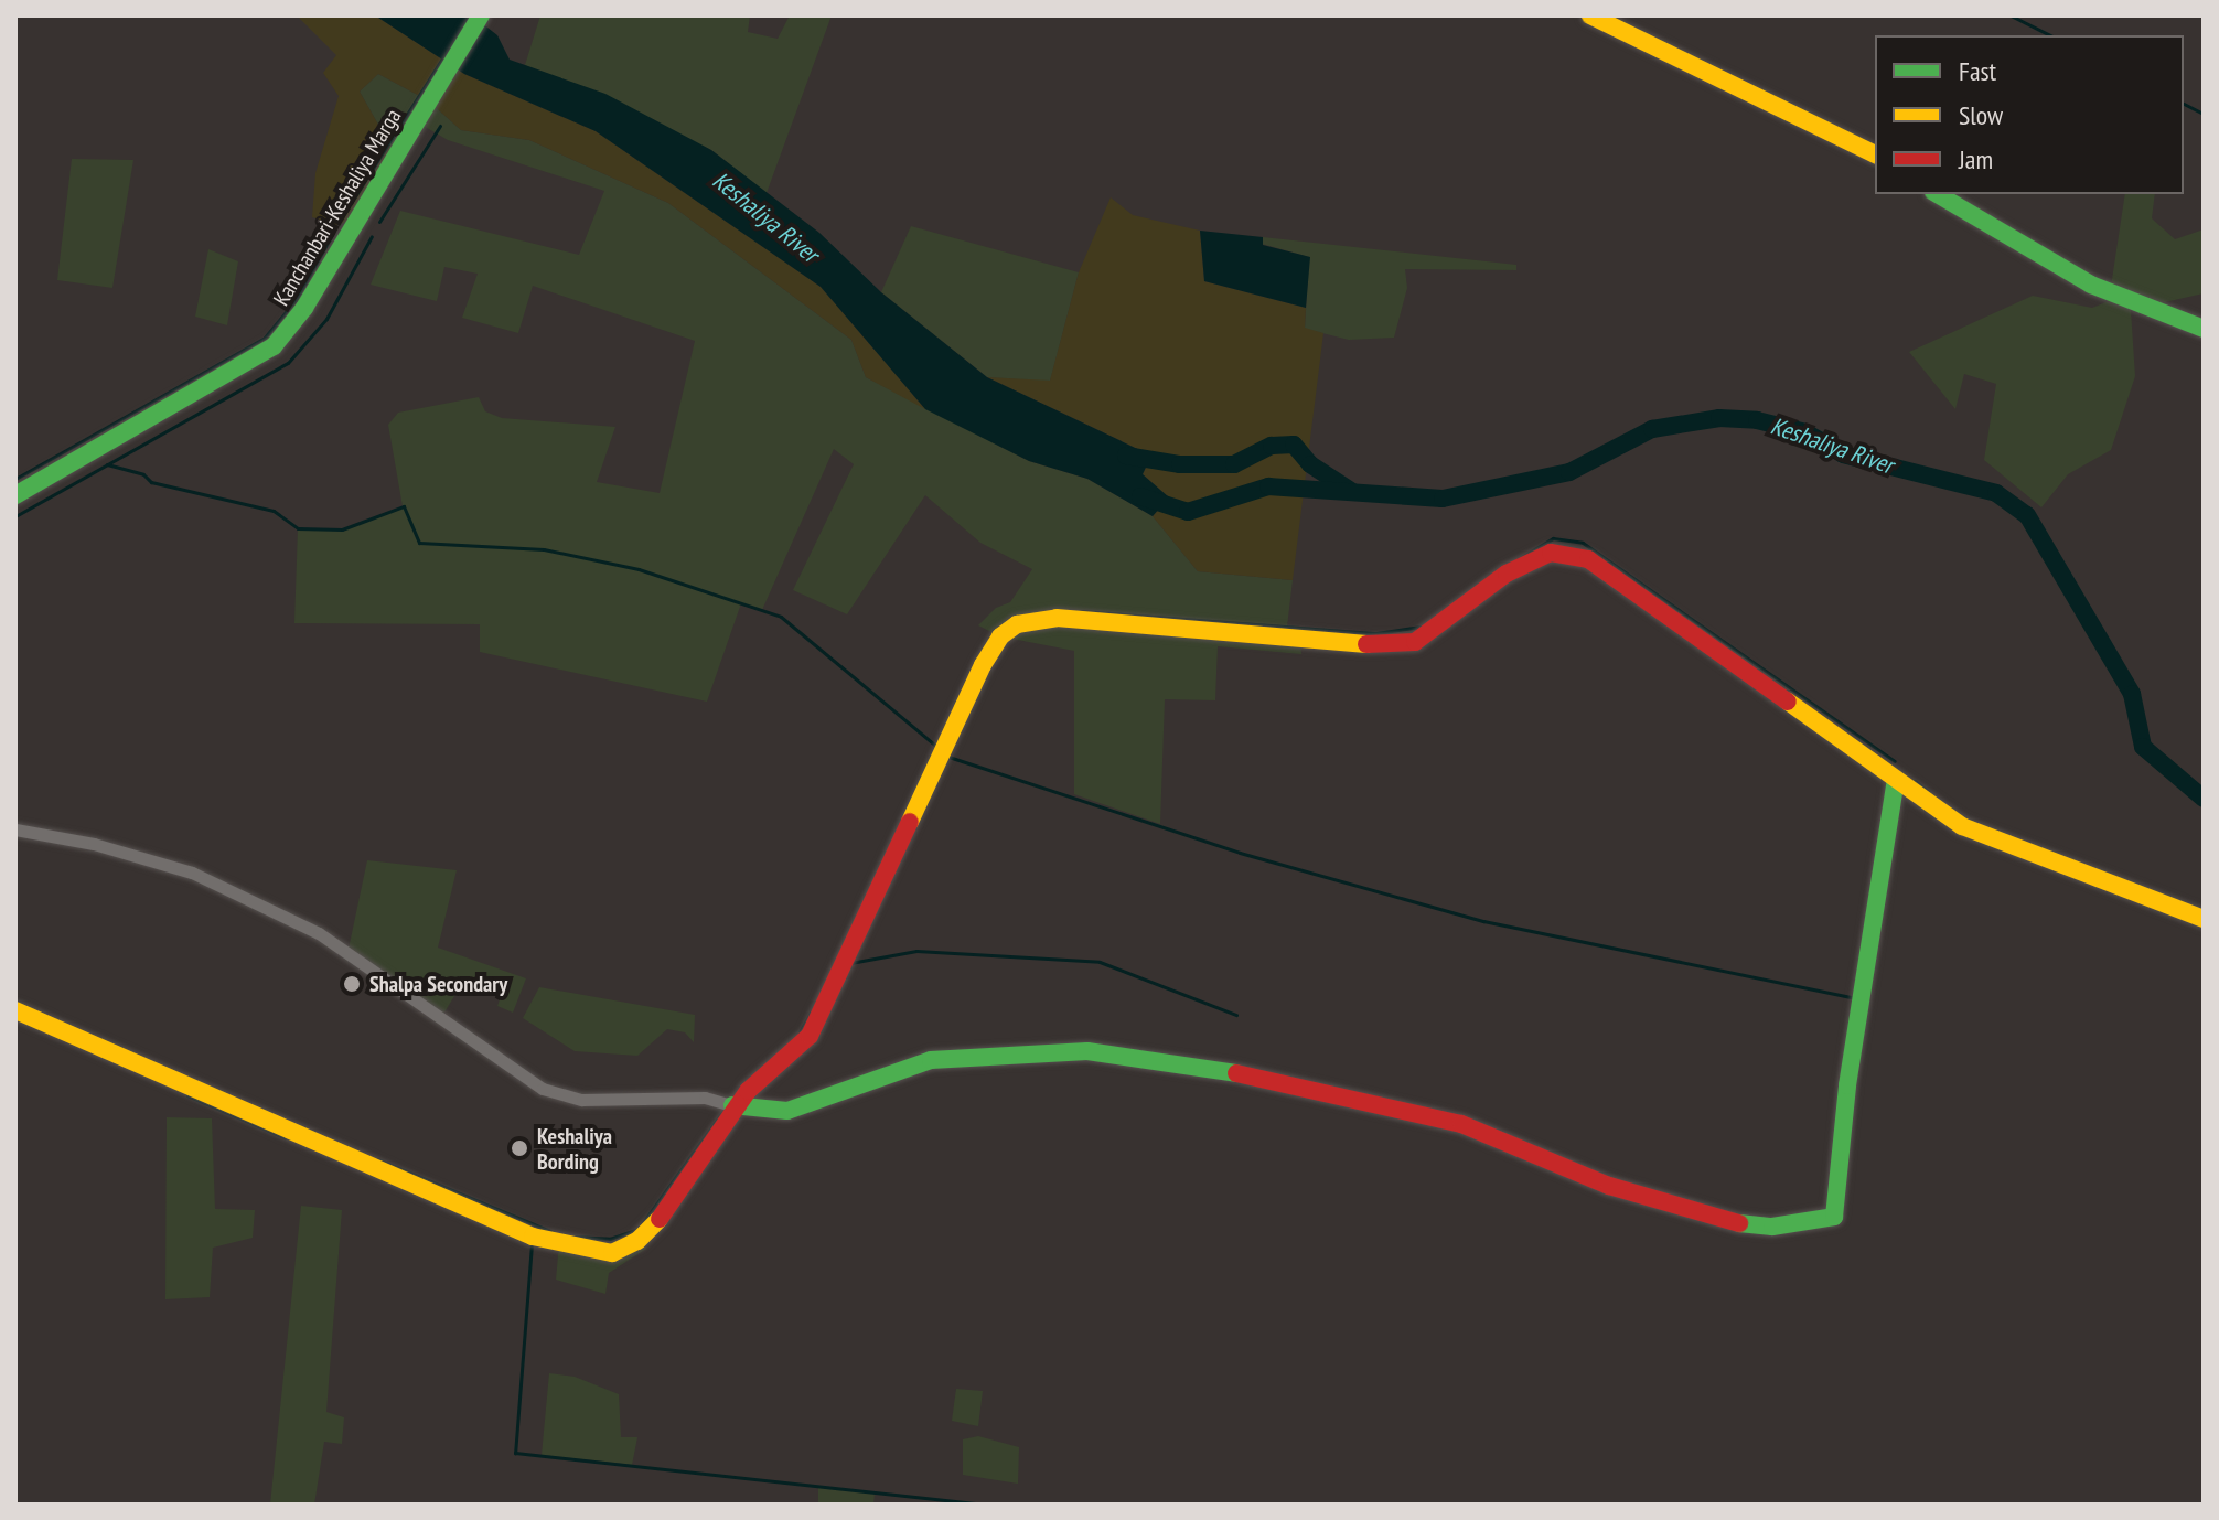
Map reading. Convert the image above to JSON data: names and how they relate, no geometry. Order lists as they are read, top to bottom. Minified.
{"streets":{"street":["Kanchanbari-Keshaliya Marga"]},"water":["Keshaliya River"],"places":["Shalpa Secondary","Keshaliya Bording"],"legend":["Fast","Slow","Jam"]}
